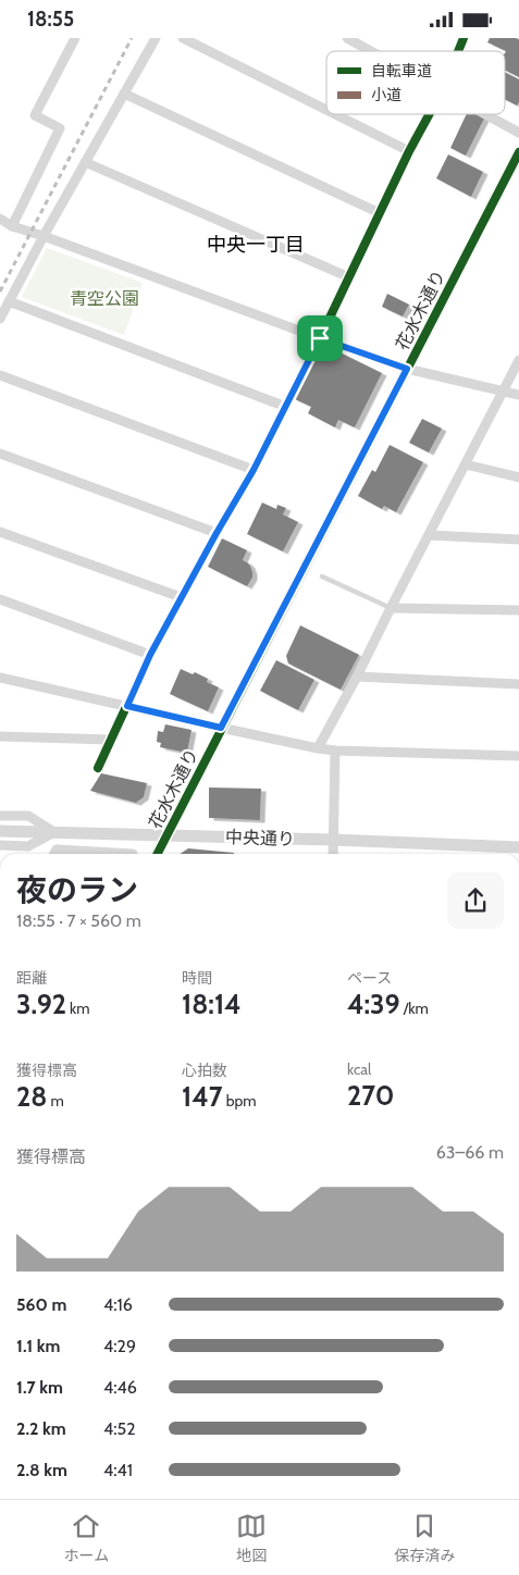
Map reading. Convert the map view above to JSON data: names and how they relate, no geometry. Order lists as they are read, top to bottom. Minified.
{"streets":{"street":["花水木通り","中央通り"]},"crossings":[["花水木通り","中央通り"]],"districts":["中央一丁目"],"parks":["青空公園"],"legend":["自転車道","小道"],"page":{"status":"18:55","heading":["夜のラン","18:55 · 7 × 560 m"],"stats":[["距離","3.92 km"],["時間","18:14"],["ペース","4:39 /km"],["獲得標高","28 m"],["心拍数","147 bpm"],["kcal","270"]],"chart":["獲得標高","63–66 m"],"list":[{"name":"560 m","note":"4:16"},{"name":"1.1 km","note":"4:29"},{"name":"1.7 km","note":"4:46"},{"name":"2.2 km","note":"4:52"},{"name":"2.8 km","note":"4:41"}],"tabs":["ホーム","地図","保存済み"]}}
